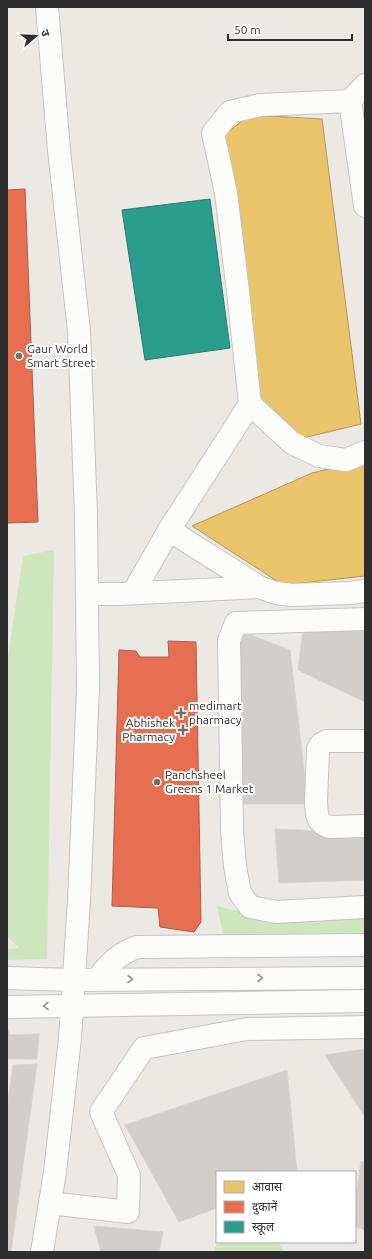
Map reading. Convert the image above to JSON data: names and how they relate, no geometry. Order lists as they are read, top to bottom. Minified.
{"places":{"other":["Gaur World Smart Street","Panchsheel Greens 1 Market"],"health":["medimart pharmacy","Abhishek Pharmacy"]},"legend":["आवास","दुकानें","स्कूल"],"scale_bar":"50 m","north":"right"}
